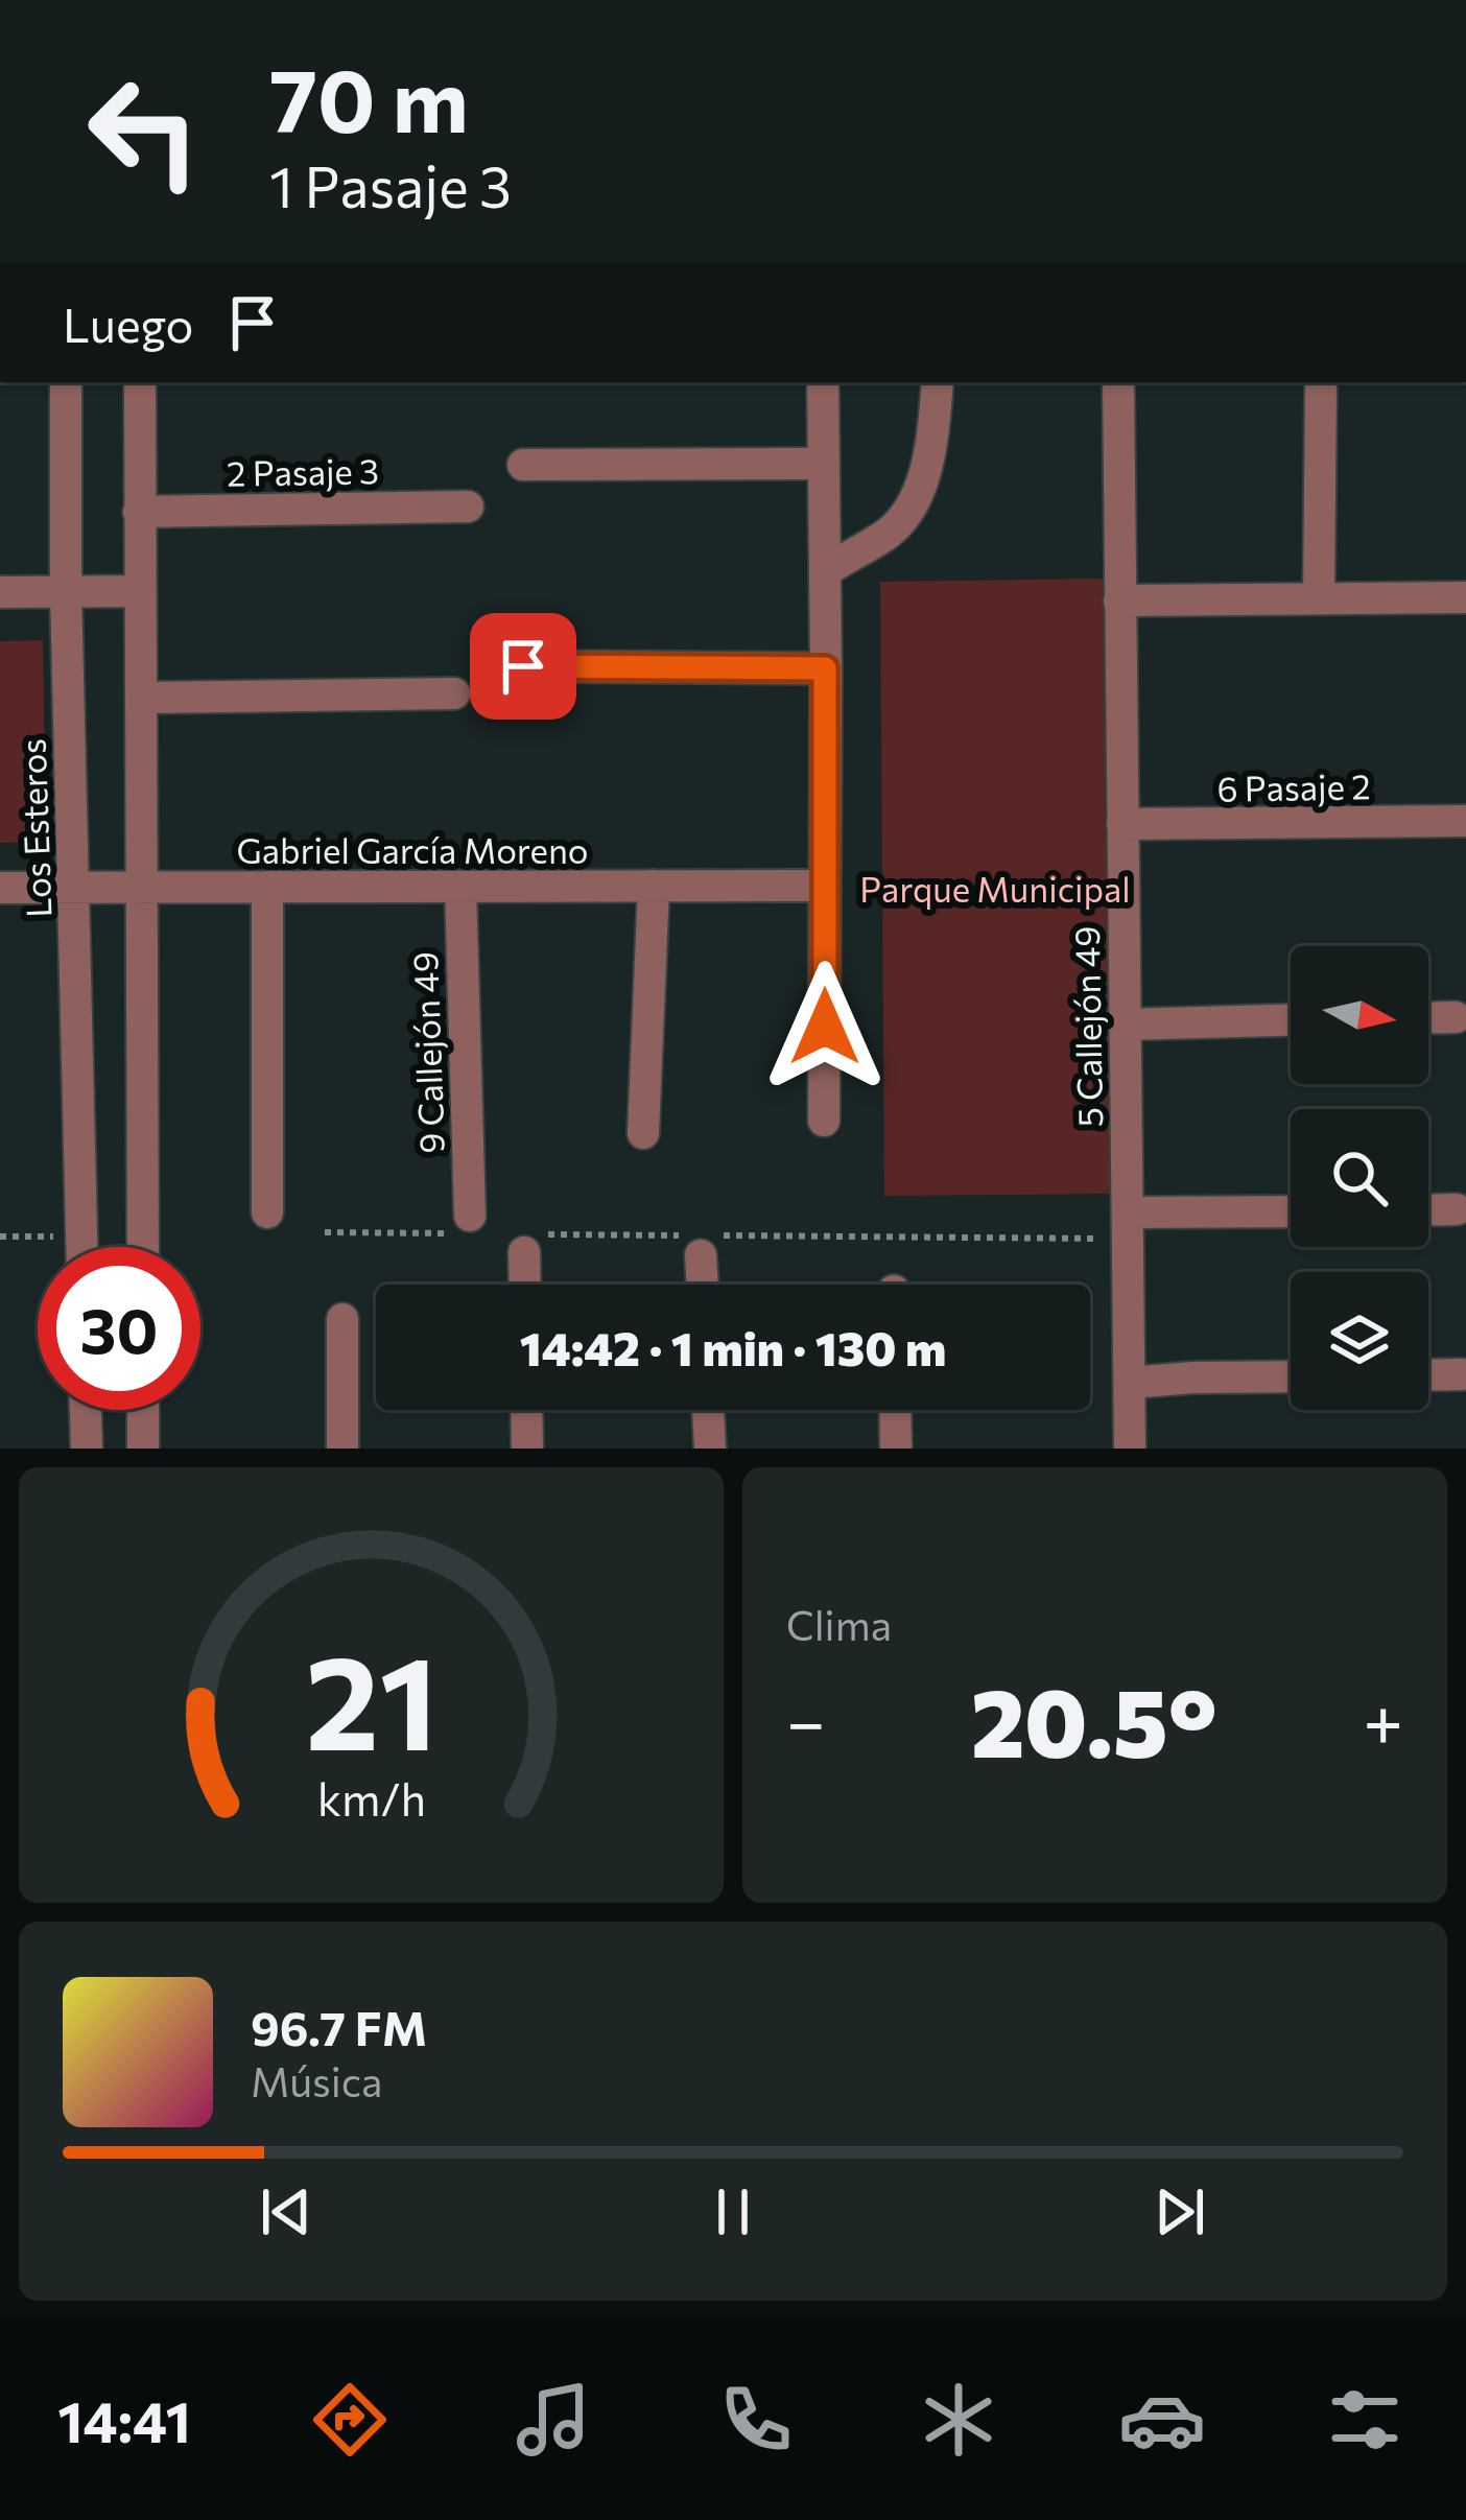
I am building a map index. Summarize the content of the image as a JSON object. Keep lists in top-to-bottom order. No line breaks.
{"streets":{"street":["2 Pasaje 3","6 Pasaje 2","Los Esteros","Gabriel García Moreno","5 Callejón 49","9 Callejón 49"]},"crossings":[["6 Pasaje 2","5 Callejón 49"],["Los Esteros","Gabriel García Moreno"],["Gabriel García Moreno","9 Callejón 49"]],"parks":["Parque Municipal"],"north":"right","page":{"turn":["70 m","1 Pasaje 3"],"then":"Luego","limit":"30","trip":"14:42 · 1 min · 130 m","tile":"Clima","heat":["−","20.5°","+"],"song":["96.7 FM","Música"],"tabs":"14:41","gauge":["21","km/h"]}}
